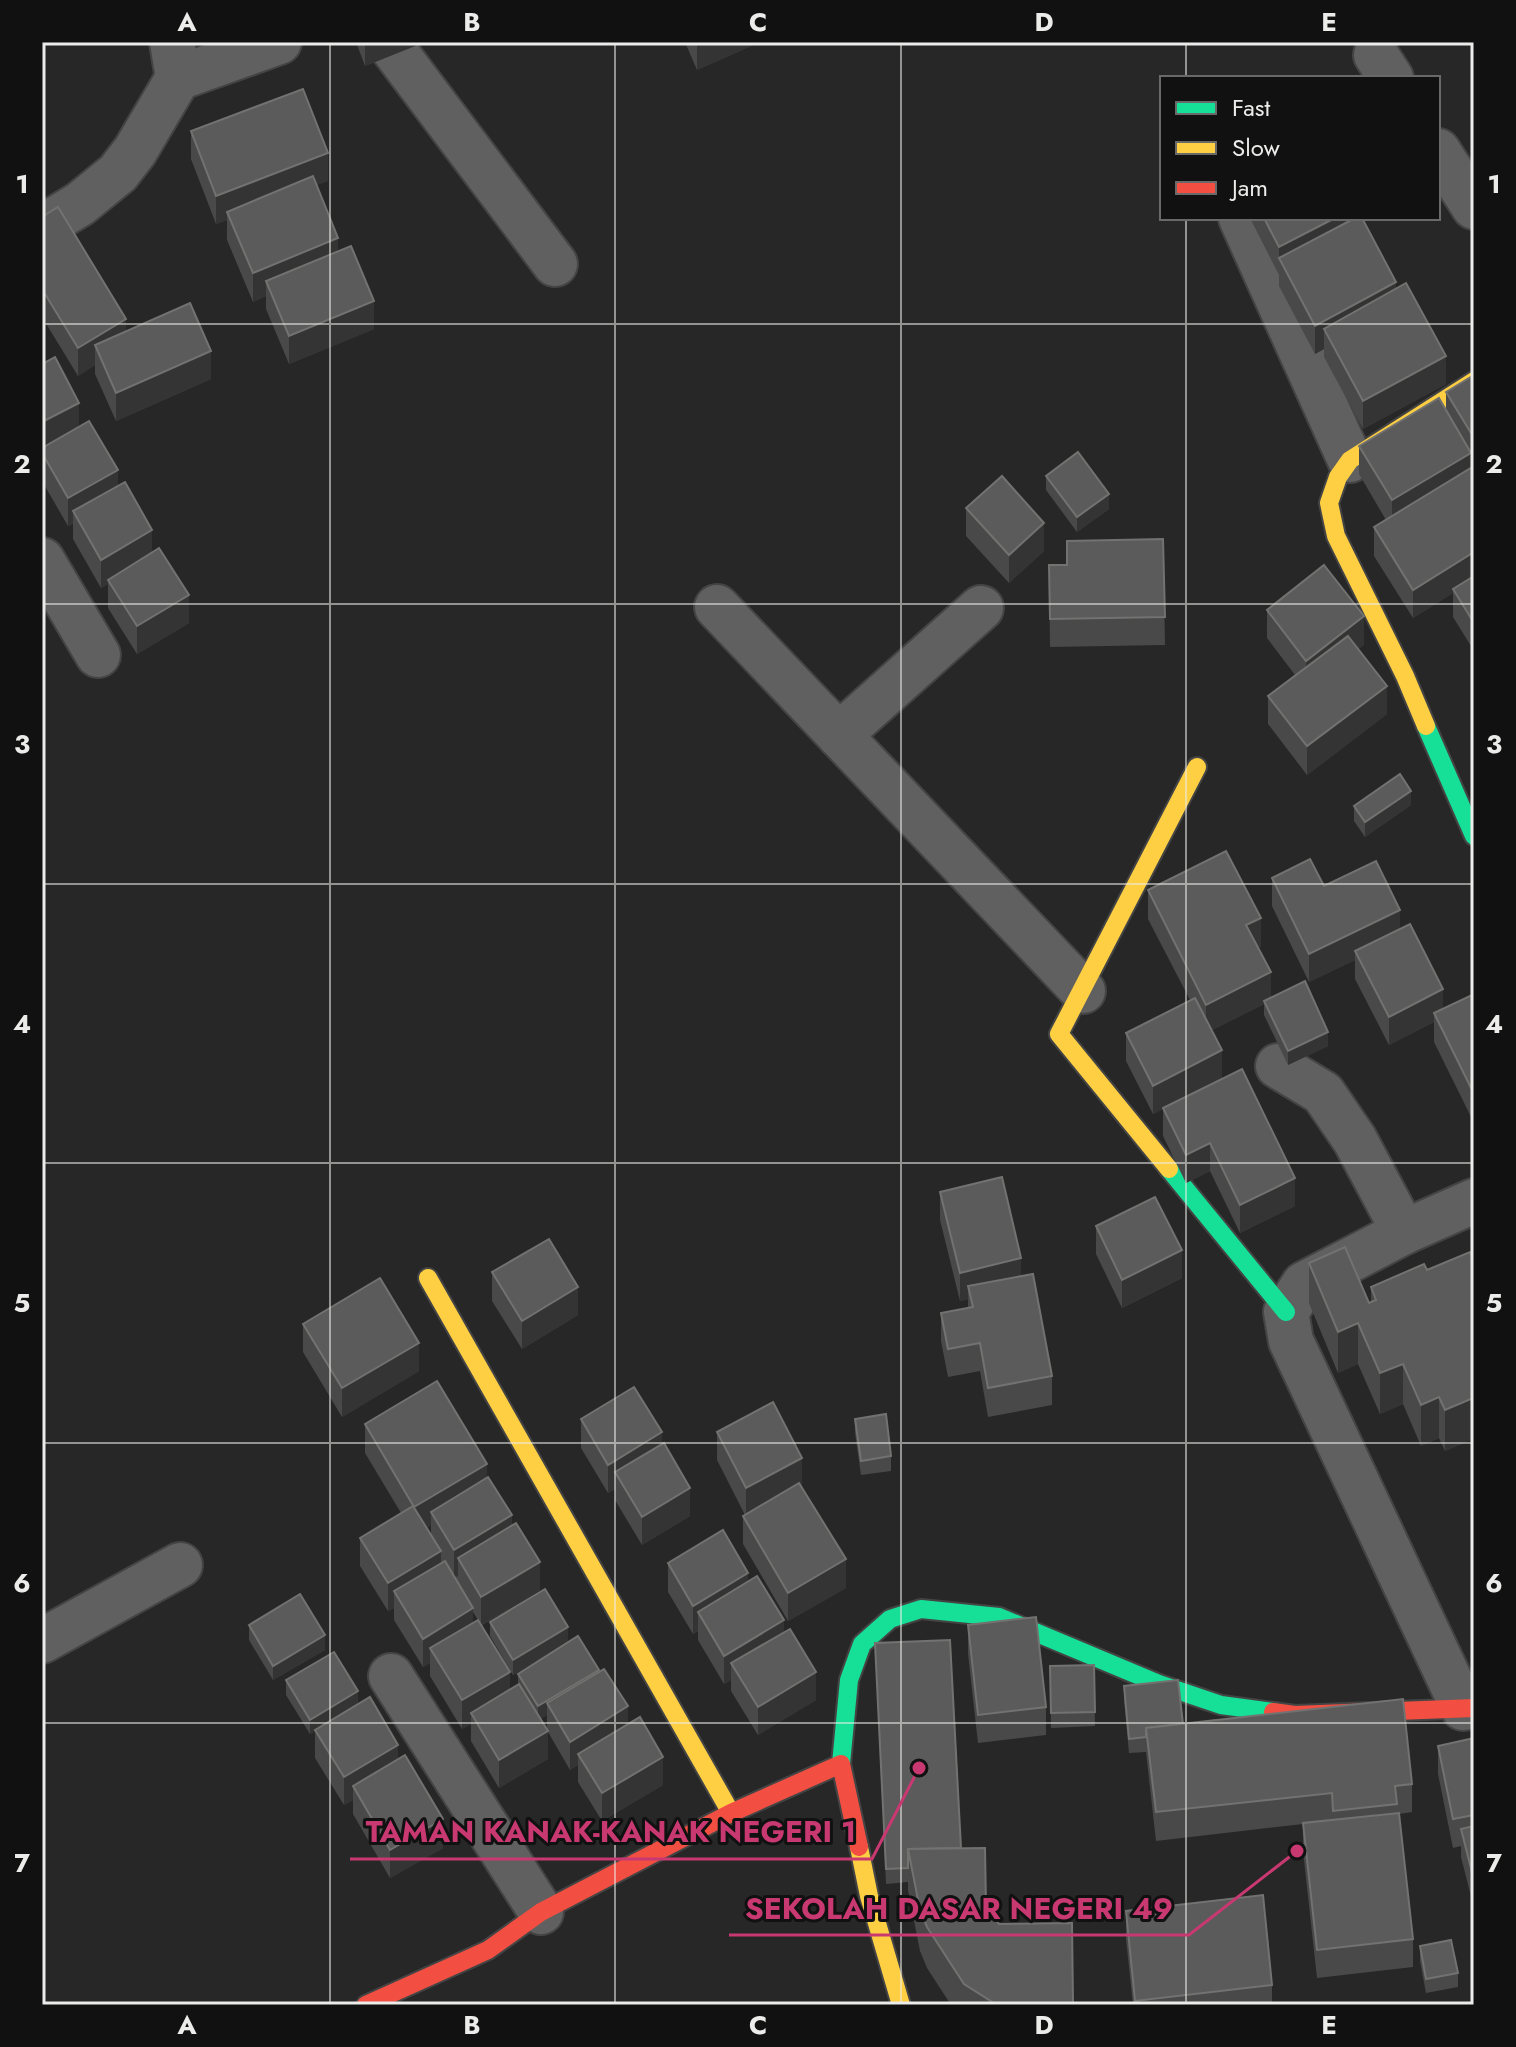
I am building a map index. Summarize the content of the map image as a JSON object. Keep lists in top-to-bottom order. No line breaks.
{"places":["TAMAN KANAK-KANAK NEGERI 1","SEKOLAH DASAR NEGERI 49"],"legend":["Fast","Slow","Jam"],"grid":{"columns":["A","B","C","D","E"],"rows":["1","2","3","4","5","6","7"]}}
